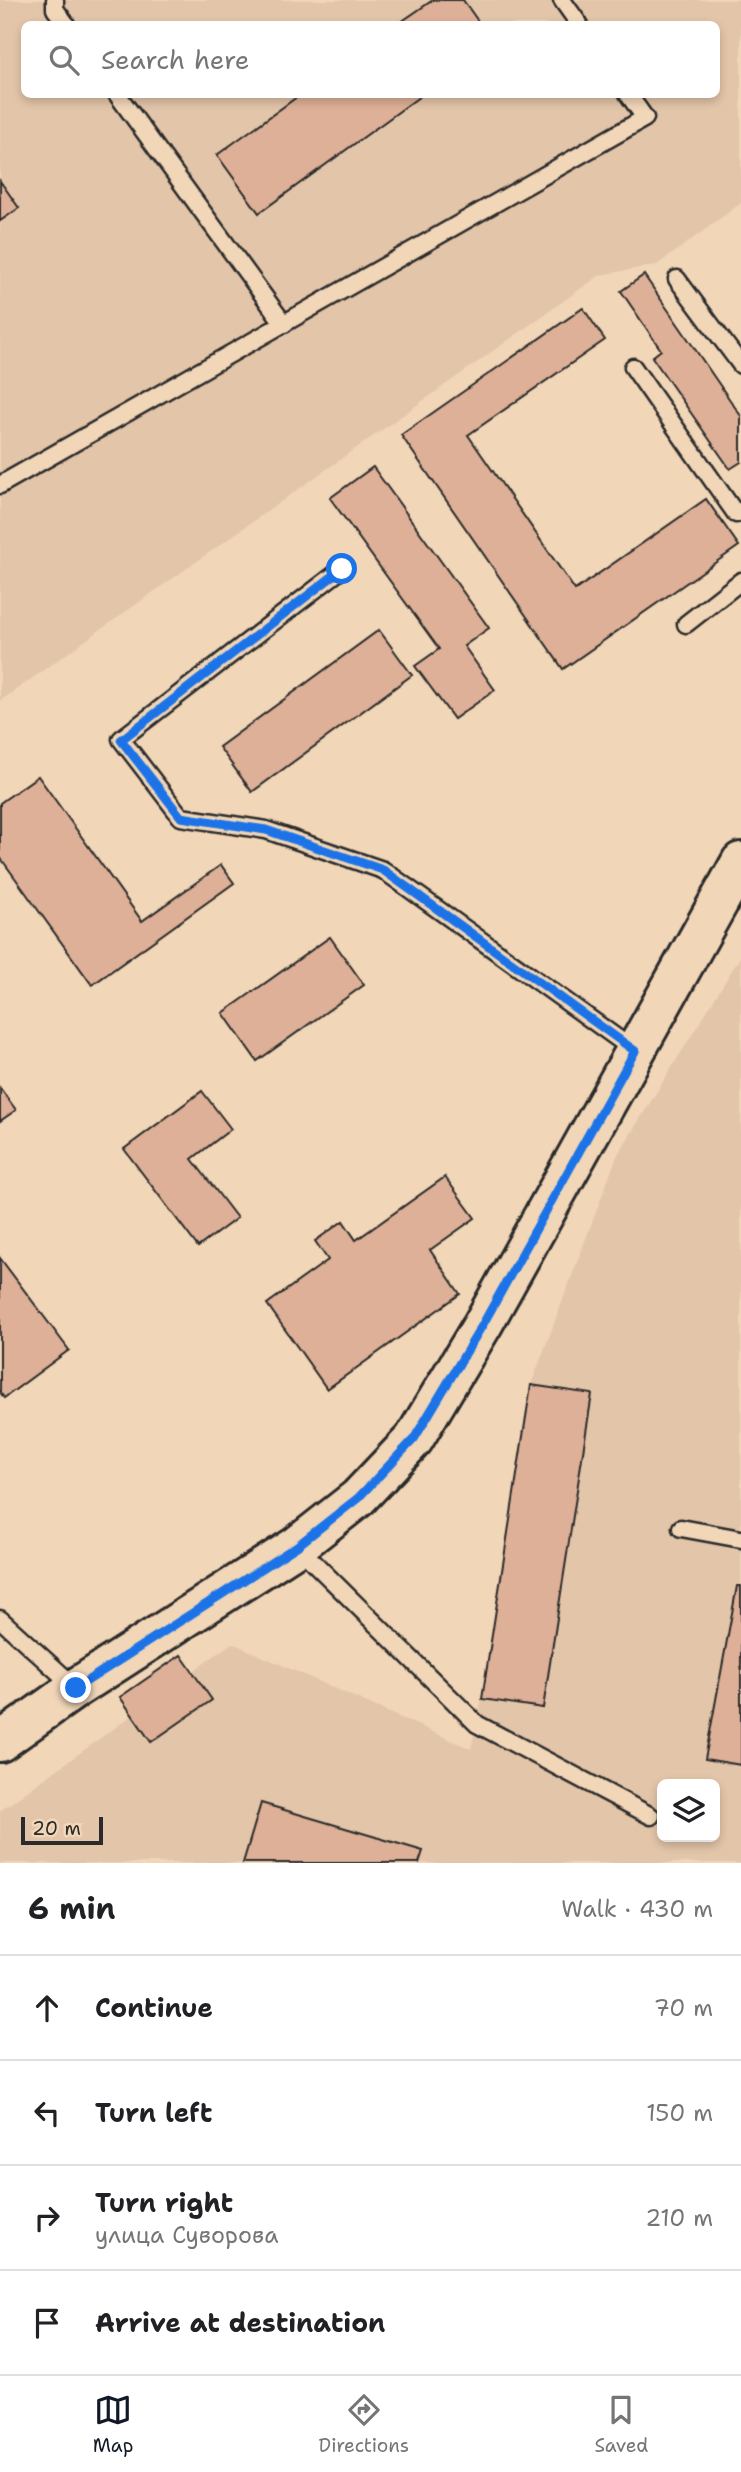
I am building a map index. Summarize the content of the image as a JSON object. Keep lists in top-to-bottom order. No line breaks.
{"scale_bar":"20 m","page":{"search":"Search here","scale":"20 m","heading":["6 min","Walk · 430 m"],"list":[["Continue","70 m"],["Turn left","150 m"],["Turn right","улица Суворова","210 m"],"Arrive at destination"],"nav":["Map","Directions","Saved"]}}
